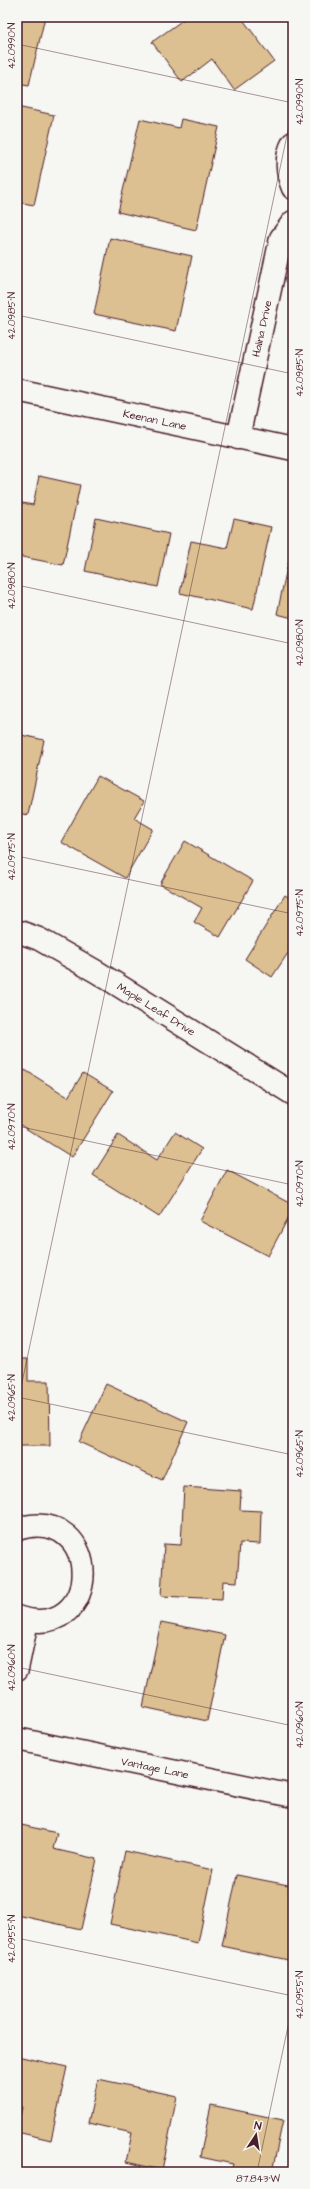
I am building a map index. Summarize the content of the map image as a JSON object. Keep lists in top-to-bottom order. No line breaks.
{"streets":{"street":["Halina Drive","Keenan Lane","Maple Leaf Drive","Vantage Lane"]},"crossings":[["Halina Drive","Keenan Lane"]],"north":"top","coordinates":["42.0990°N","42.0985°N","42.0980°N","42.0975°N","42.0970°N","42.0965°N","42.0960°N","42.0955°N","87.843°W"]}
